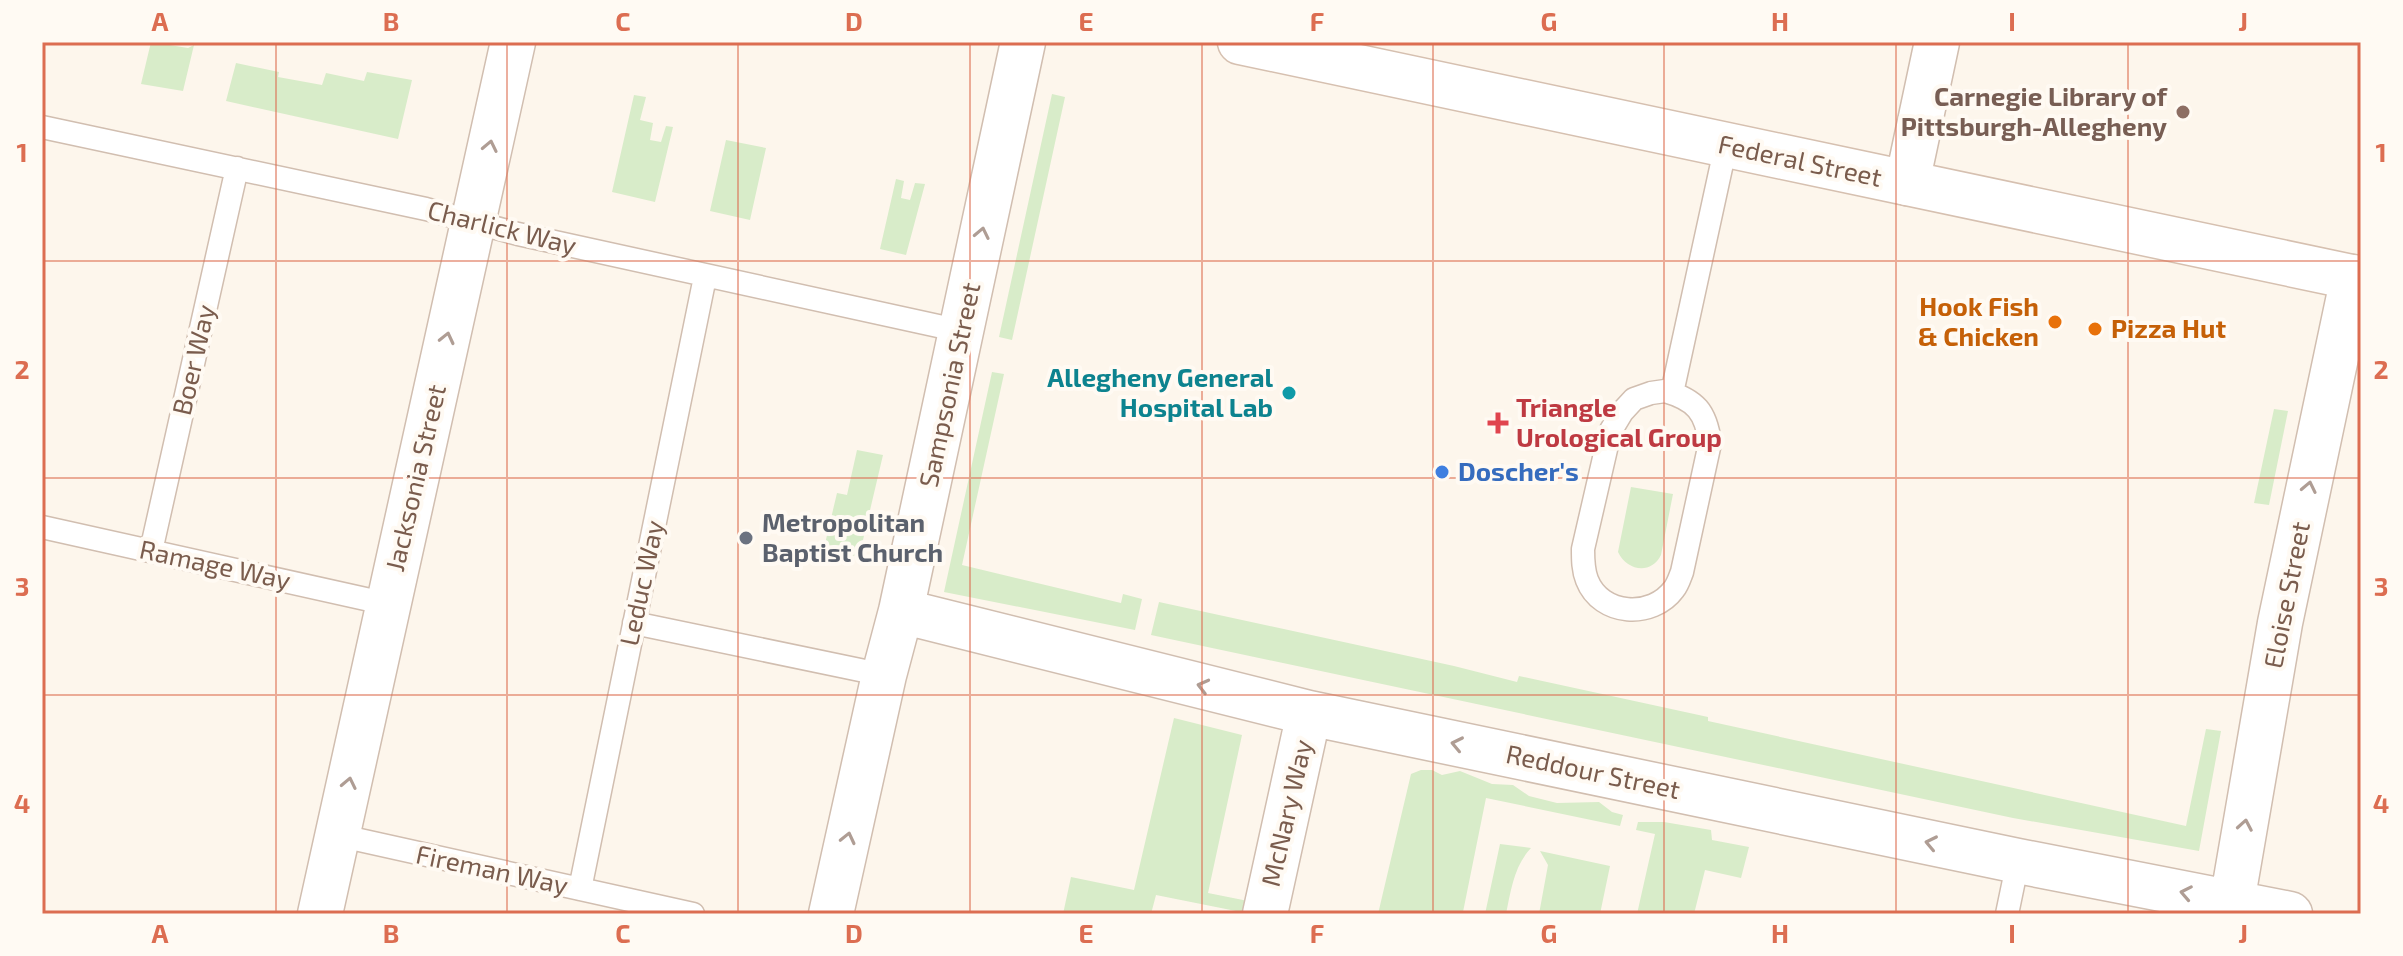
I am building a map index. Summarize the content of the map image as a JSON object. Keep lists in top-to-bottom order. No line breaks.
{"streets":{"street":["Federal Street","Sampsonia Street","Jacksonia Street","Eloise Street","Reddour Street","McNary Way"],"lane":["Charlick Way","Boer Way","Ramage Way","Leduc Way","Fireman Way"]},"crossings":[["Federal Street","Eloise Street"],["Charlick Way","Boer Way"],["Charlick Way","Sampsonia Street"],["Charlick Way","Jacksonia Street"],["Charlick Way","Leduc Way"],["Boer Way","Ramage Way"],["Sampsonia Street","Reddour Street"],["Jacksonia Street","Ramage Way"],["Jacksonia Street","Fireman Way"],["Leduc Way","Fireman Way"],["Eloise Street","Reddour Street"],["Reddour Street","McNary Way"]],"one_way":["Sampsonia Street","Jacksonia Street","Eloise Street","Reddour Street"],"places":{"other":["Carnegie Library of Pittsburgh-Allegheny","Hook Fish & Chicken","Pizza Hut","Allegheny General Hospital Lab","Doscher's","Metropolitan Baptist Church"],"health":["Triangle Urological Group"]},"grid":{"columns":["A","B","C","D","E","F","G","H","I","J"],"rows":["1","2","3","4"]}}
